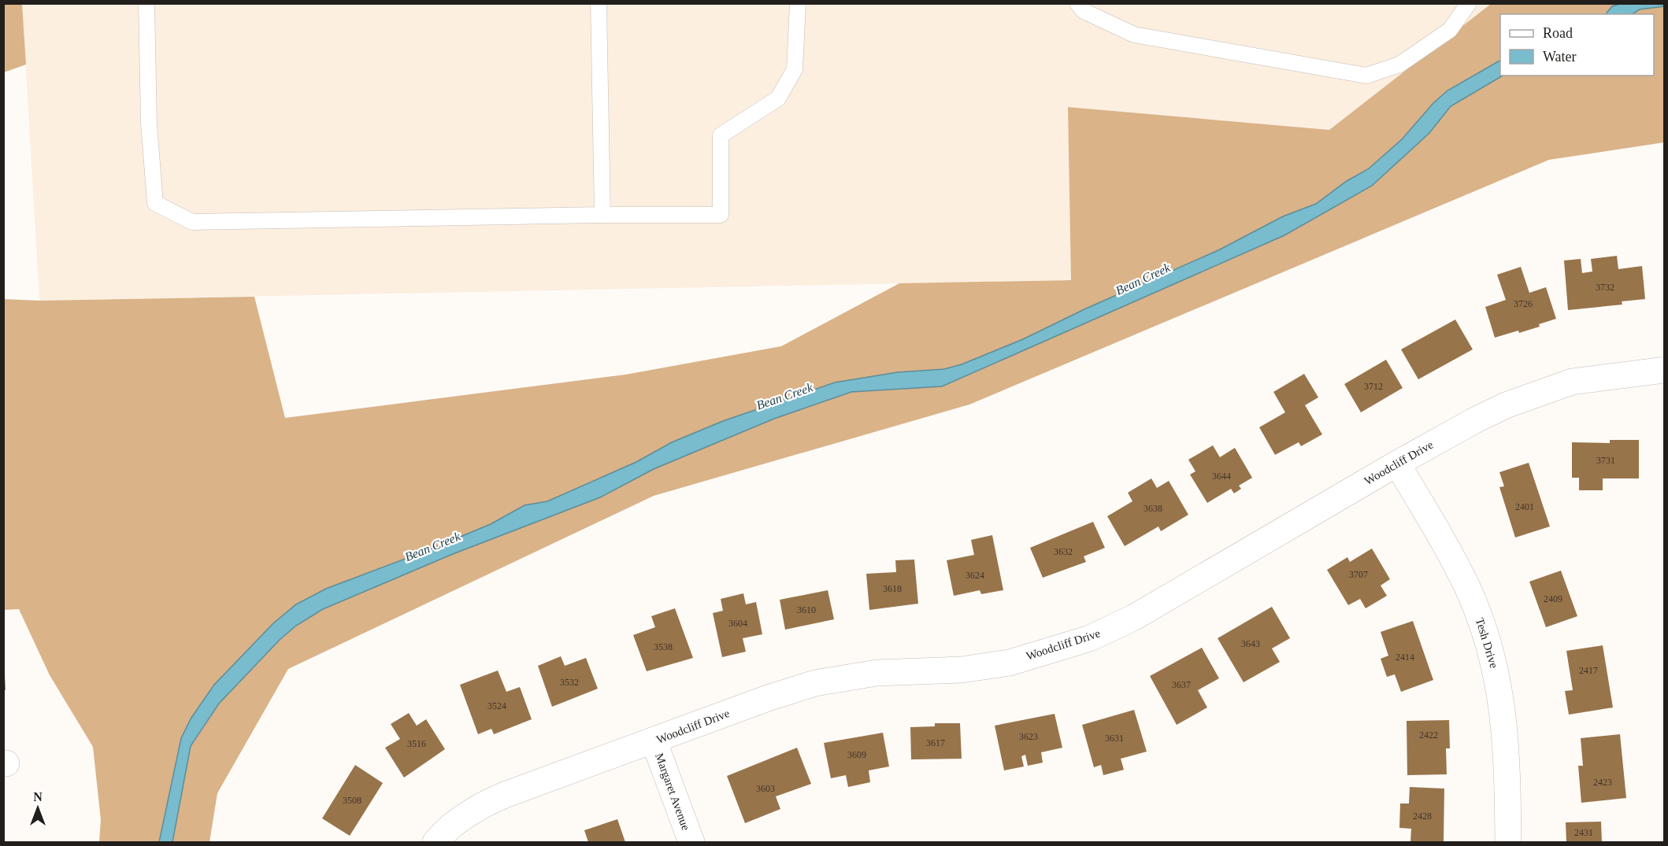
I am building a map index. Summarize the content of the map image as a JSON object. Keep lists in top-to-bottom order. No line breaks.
{"streets":{"street":["Woodcliff Drive","Tesh Drive","Margaret Avenue"]},"crossings":[["Woodcliff Drive","Tesh Drive"],["Woodcliff Drive","Margaret Avenue"]],"water":["Bean Creek"],"house_numbers":["3732","3726","3712","3731","3644","2401","3638","3632","3707","3624","3618","2409","3610","3604","3643","3538","2414","2417","3532","3637","3524","2422","3623","3631","3617","3516","3609","2423","3603","3508","2428","2431"],"legend":["Road","Water"],"north":"top"}
